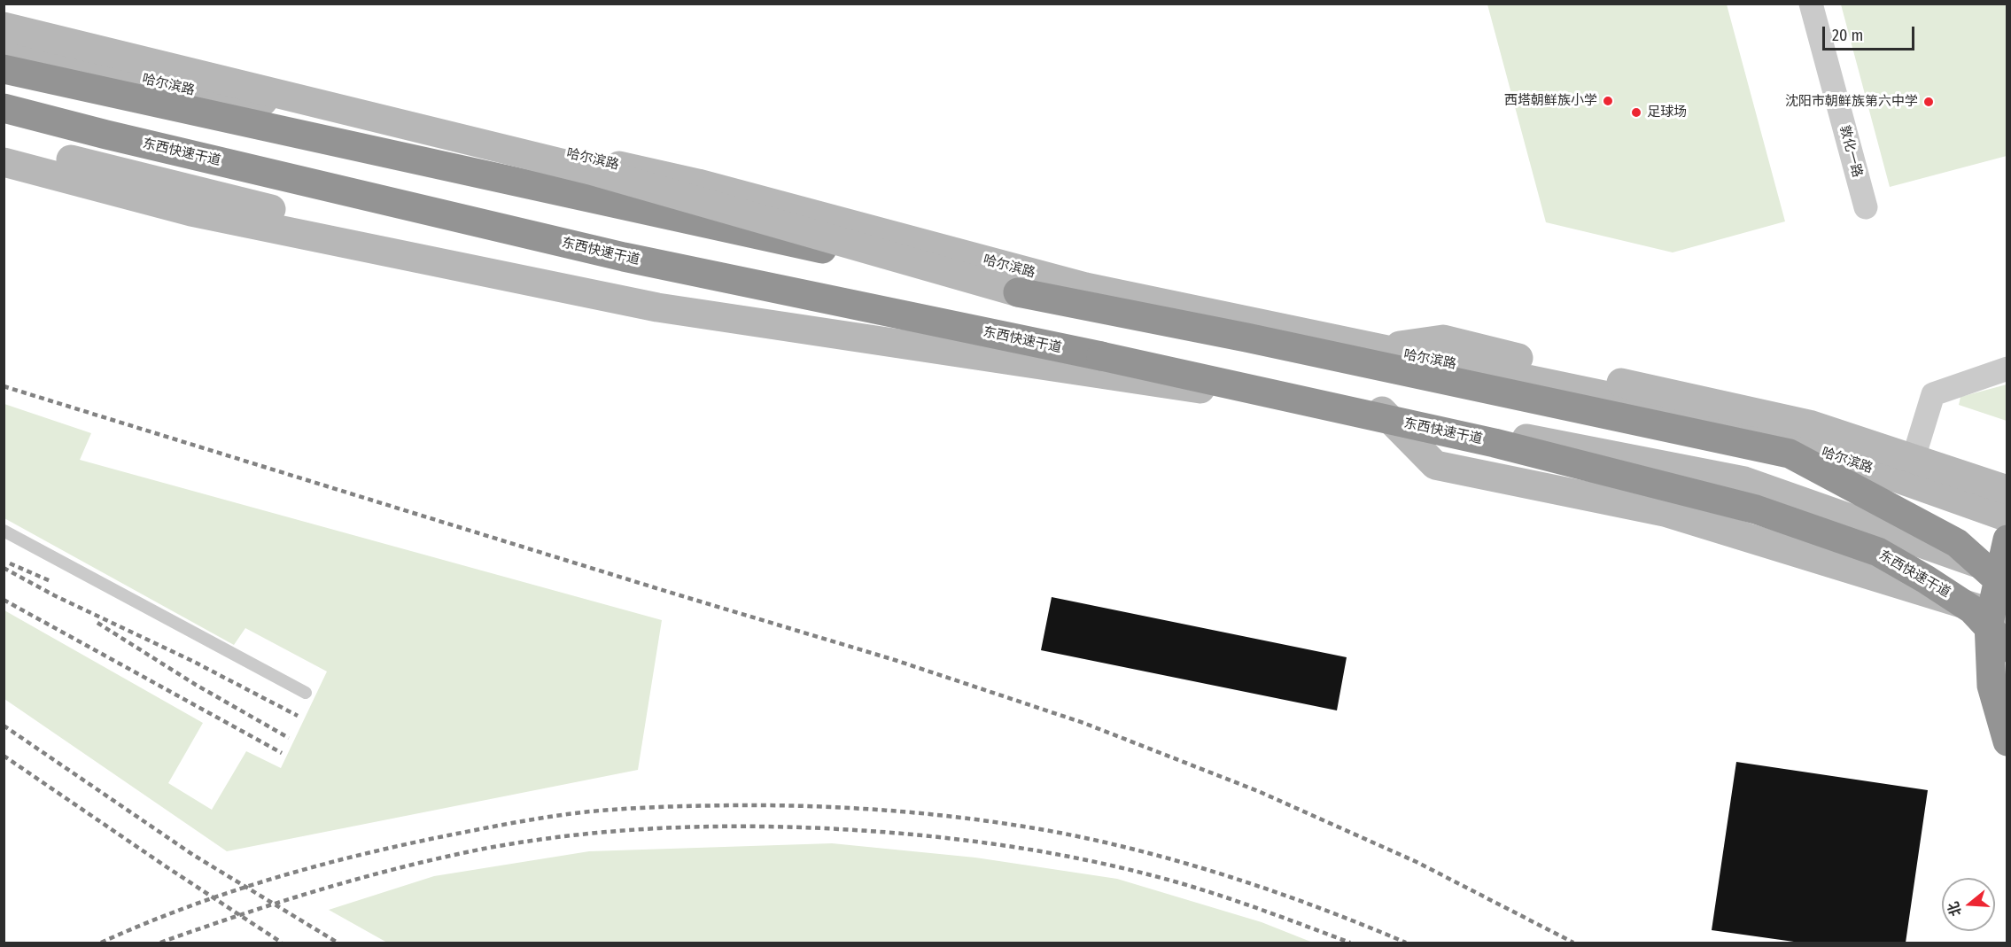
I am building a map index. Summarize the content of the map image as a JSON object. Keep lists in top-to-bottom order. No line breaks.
{"streets":{"highway":["东西快速干道"],"main road":["哈尔滨路"],"street":["敦化一路"]},"places":["西塔朝鲜族小学","沈阳市朝鲜族第六中学","足球场"],"scale_bar":"20 m","north":"left"}
